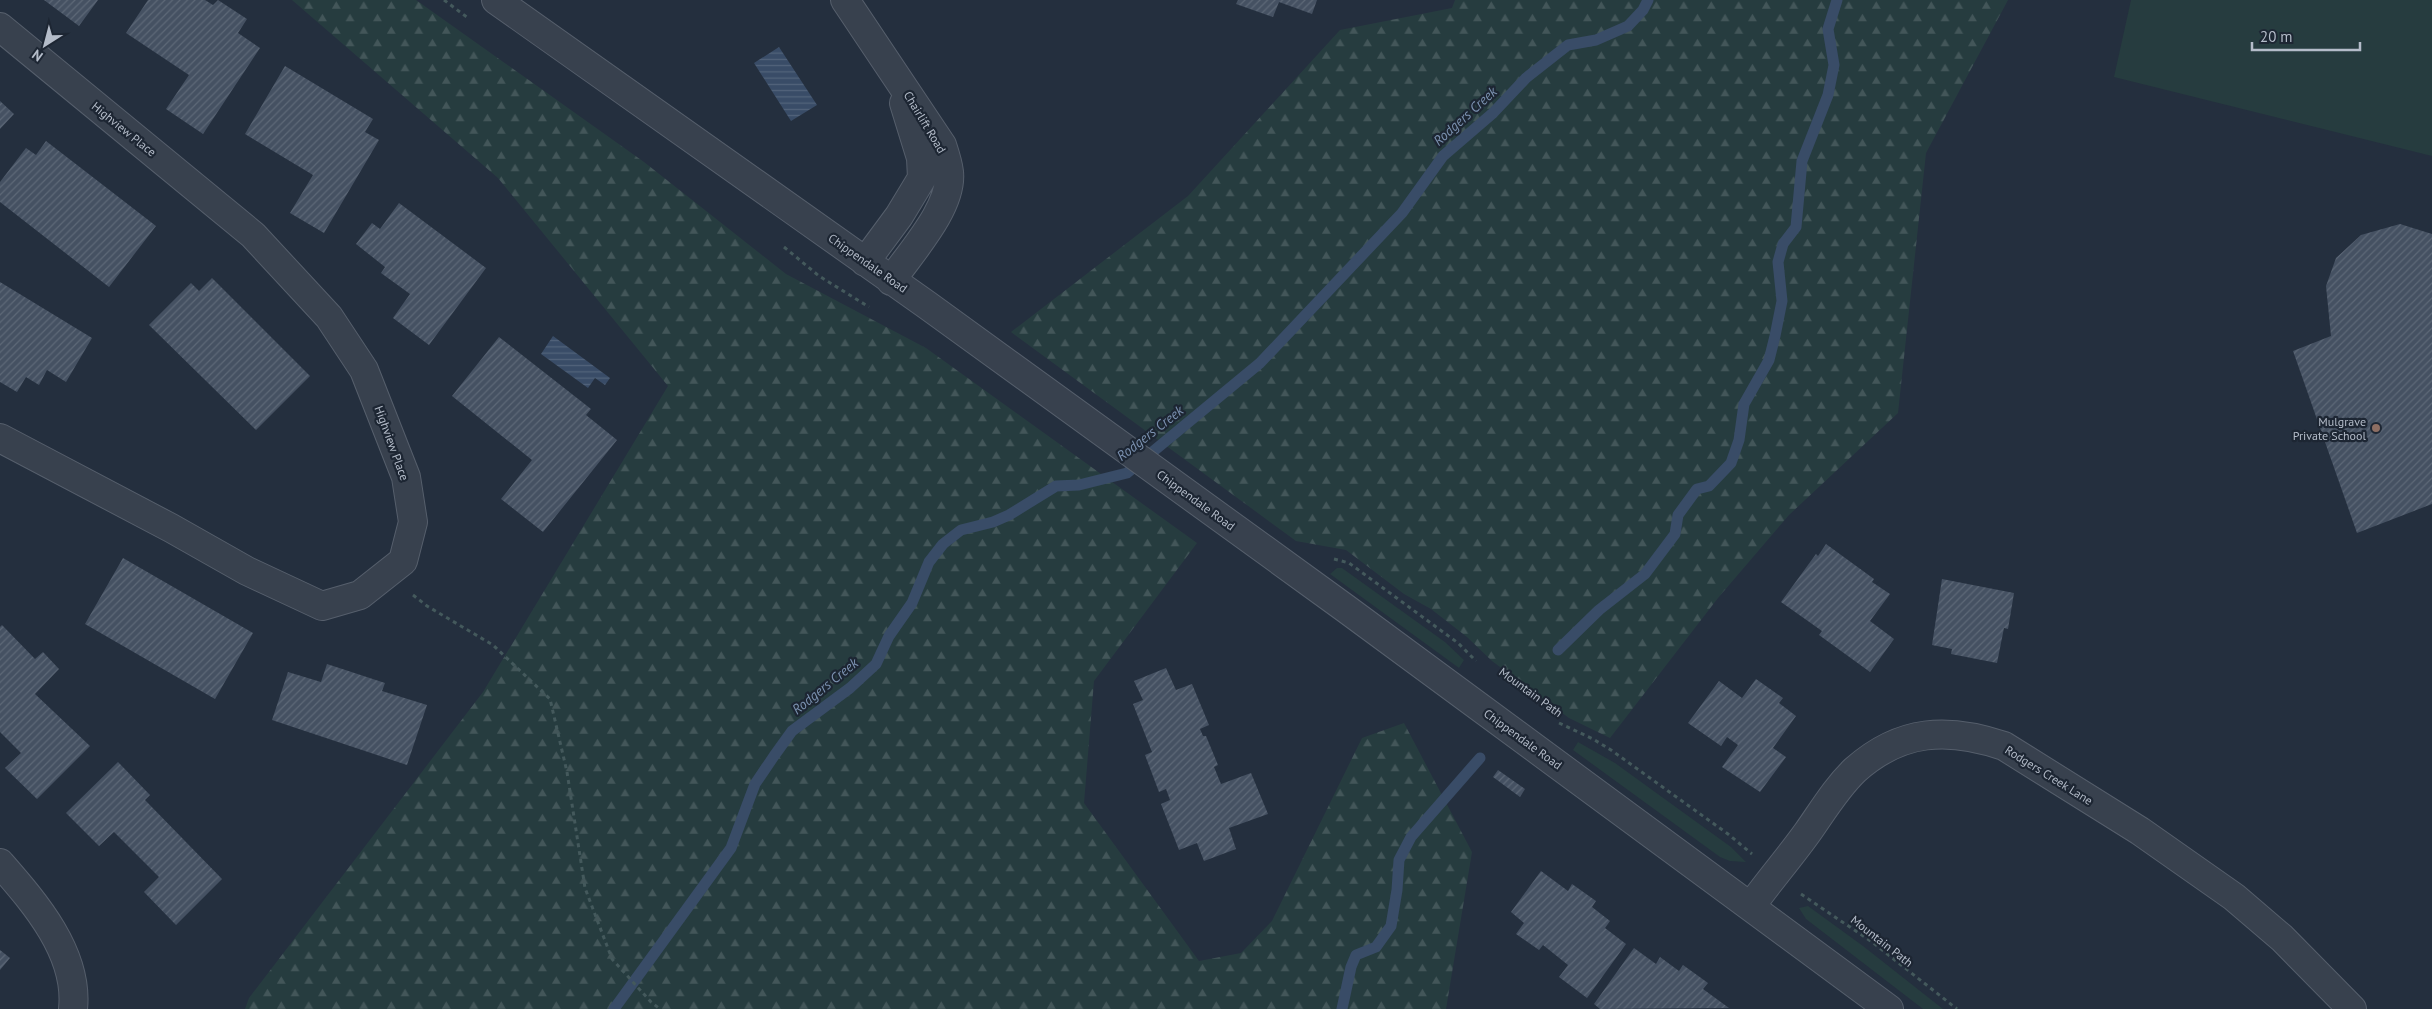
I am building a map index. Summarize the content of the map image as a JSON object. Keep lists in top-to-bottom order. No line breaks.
{"streets":{"street":["Chairlift Road","Highview Place","Chippendale Road","Rodgers Creek Lane"],"path":["Mountain Path"]},"crossings":[["Chairlift Road","Chippendale Road"],["Chippendale Road","Rodgers Creek Lane"]],"water":["Rodgers Creek"],"places":["Mulgrave Private School"],"scale_bar":"20 m","north":"bottom left"}
